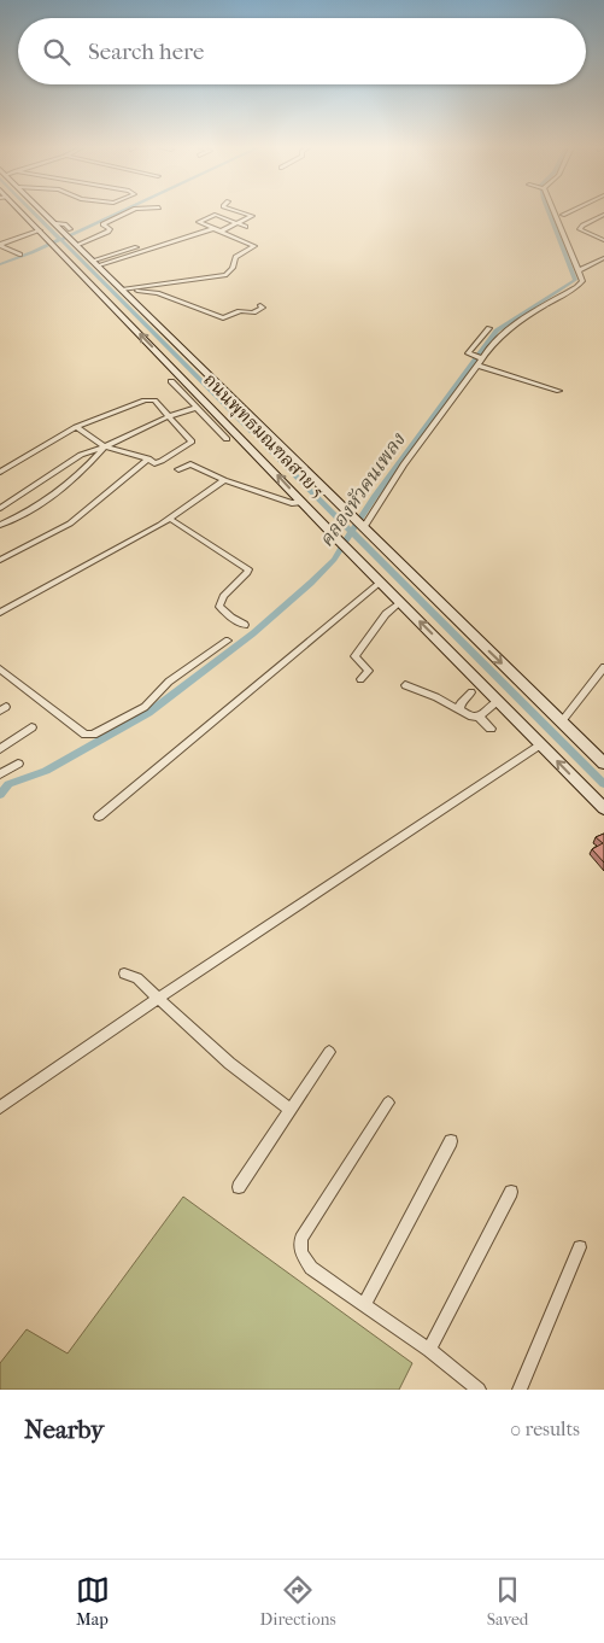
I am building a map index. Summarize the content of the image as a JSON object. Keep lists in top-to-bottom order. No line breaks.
{"streets":{"main road":["ถนนพุทธมณฑลสาย 5"]},"water":["คลองหัวคนเพลง"],"page":{"search":"Search here","heading":["Nearby","0 results"],"nav":["Map","Directions","Saved"]}}
